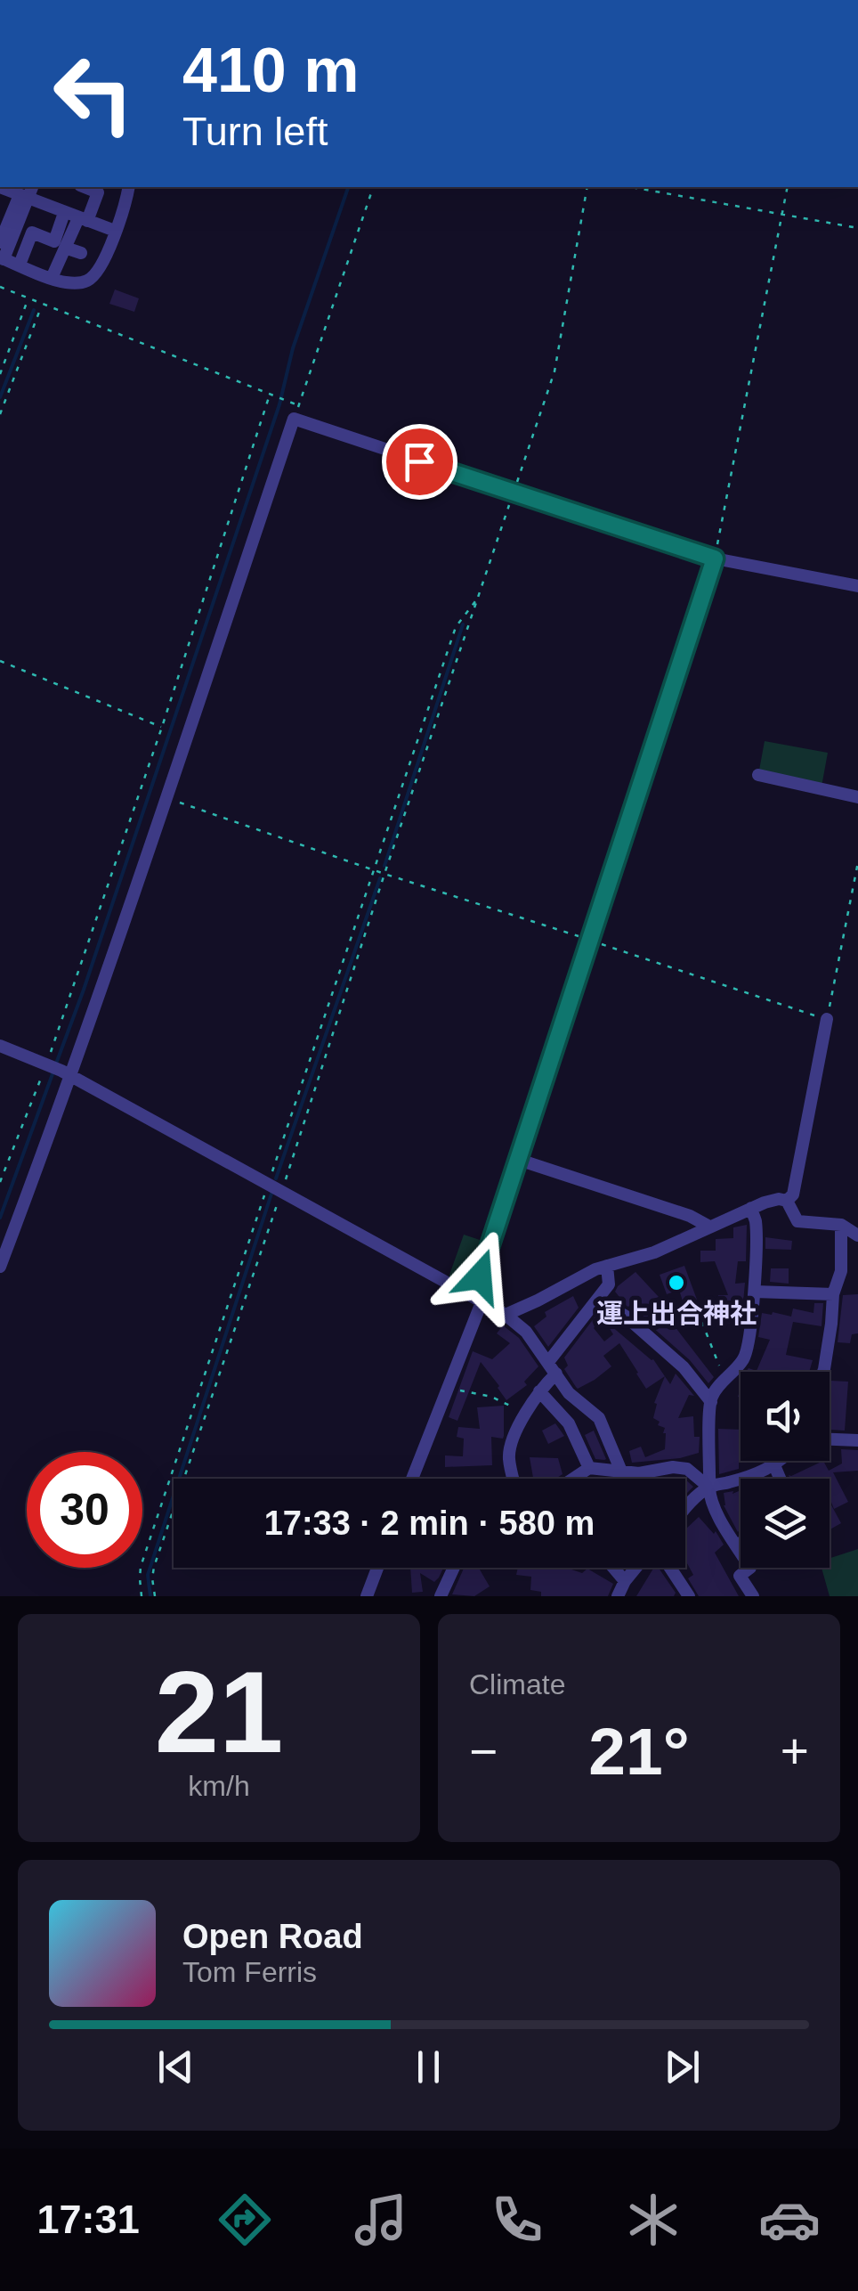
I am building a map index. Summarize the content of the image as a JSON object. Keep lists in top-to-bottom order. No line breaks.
{"places":["運上出合神社"],"page":{"turn":["410 m","Turn left"],"limit":"30","trip":"17:33 · 2 min · 580 m","tile":[["21","km/h"],"Climate"],"heat":["−","21°","+"],"song":["Open Road","Tom Ferris"],"tabs":"17:31"}}
